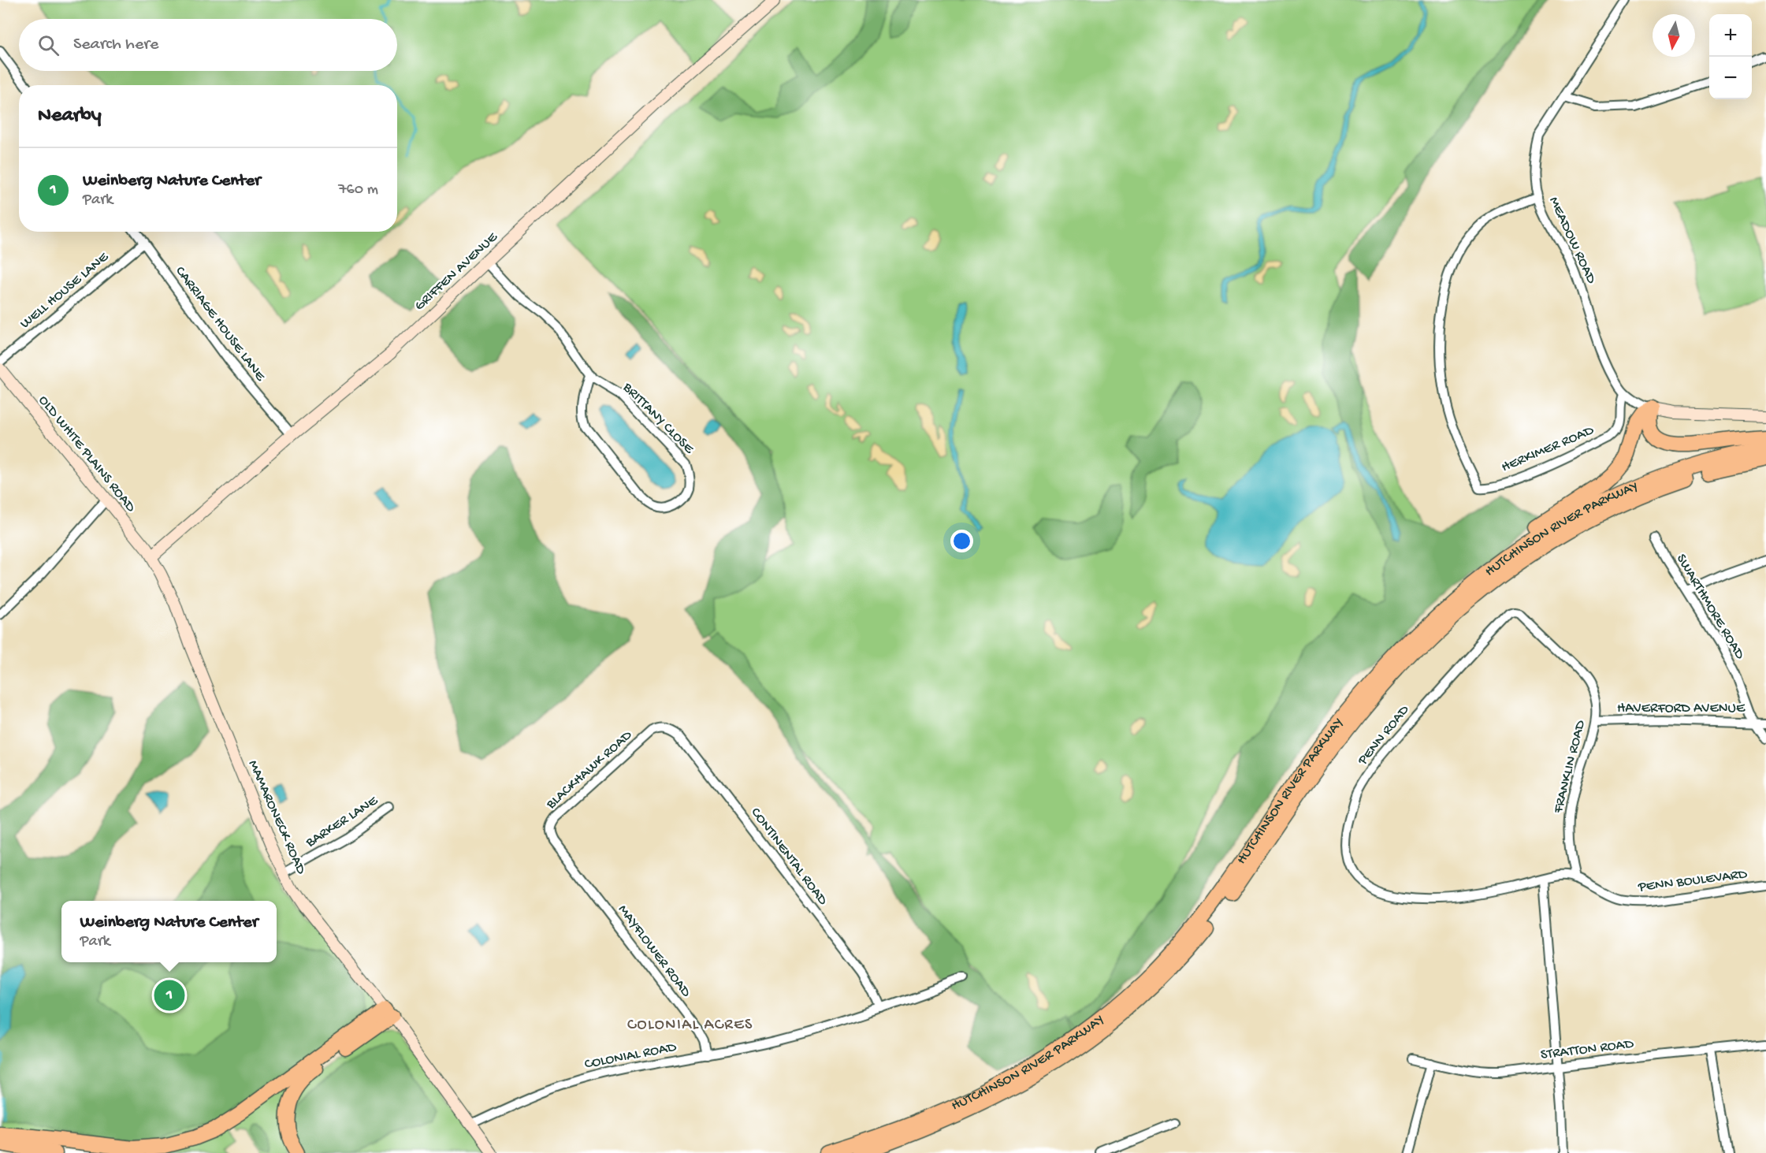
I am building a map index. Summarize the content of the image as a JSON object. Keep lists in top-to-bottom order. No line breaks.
{"streets":{"highway":["HUTCHINSON RIVER PARKWAY"],"street":["MEADOW ROAD","GRIFFEN AVENUE","WELL HOUSE LANE","CARRIAGE HOUSE LANE","BRITTANY CLOSE","HERKIMER ROAD","OLD WHITE PLAINS ROAD","SWARTHMORE ROAD","HAVERFORD AVENUE","PENN ROAD","FRANKLIN ROAD","BLACKHAWK ROAD","MAMARONECK ROAD","BARKER LANE","CONTINENTAL ROAD","PENN BOULEVARD","MAYFLOWER ROAD","STRATTON ROAD","COLONIAL ROAD"]},"crossings":[["MEADOW ROAD","HERKIMER ROAD"],["GRIFFEN AVENUE","CARRIAGE HOUSE LANE"],["GRIFFEN AVENUE","BRITTANY CLOSE"],["GRIFFEN AVENUE","OLD WHITE PLAINS ROAD"],["GRIFFEN AVENUE","MAMARONECK ROAD"],["WELL HOUSE LANE","CARRIAGE HOUSE LANE"],["WELL HOUSE LANE","OLD WHITE PLAINS ROAD"],["OLD WHITE PLAINS ROAD","MAMARONECK ROAD"],["SWARTHMORE ROAD","HAVERFORD AVENUE"],["HAVERFORD AVENUE","FRANKLIN ROAD"],["PENN ROAD","FRANKLIN ROAD"],["PENN ROAD","PENN BOULEVARD"],["FRANKLIN ROAD","PENN BOULEVARD"],["BLACKHAWK ROAD","CONTINENTAL ROAD"],["BLACKHAWK ROAD","MAYFLOWER ROAD"],["MAMARONECK ROAD","BARKER LANE"],["MAMARONECK ROAD","COLONIAL ROAD"],["CONTINENTAL ROAD","COLONIAL ROAD"],["MAYFLOWER ROAD","COLONIAL ROAD"]],"districts":["COLONIAL ACRES"],"north":"bottom","page":{"map_buttons":["+","−"],"search":"Search here","heading":"Nearby","list":[{"mark":"1","name":"Weinberg Nature Center","note":"Park","value":"760 m"}],"popup":["Weinberg Nature Center","Park"],"pins":"1"}}
